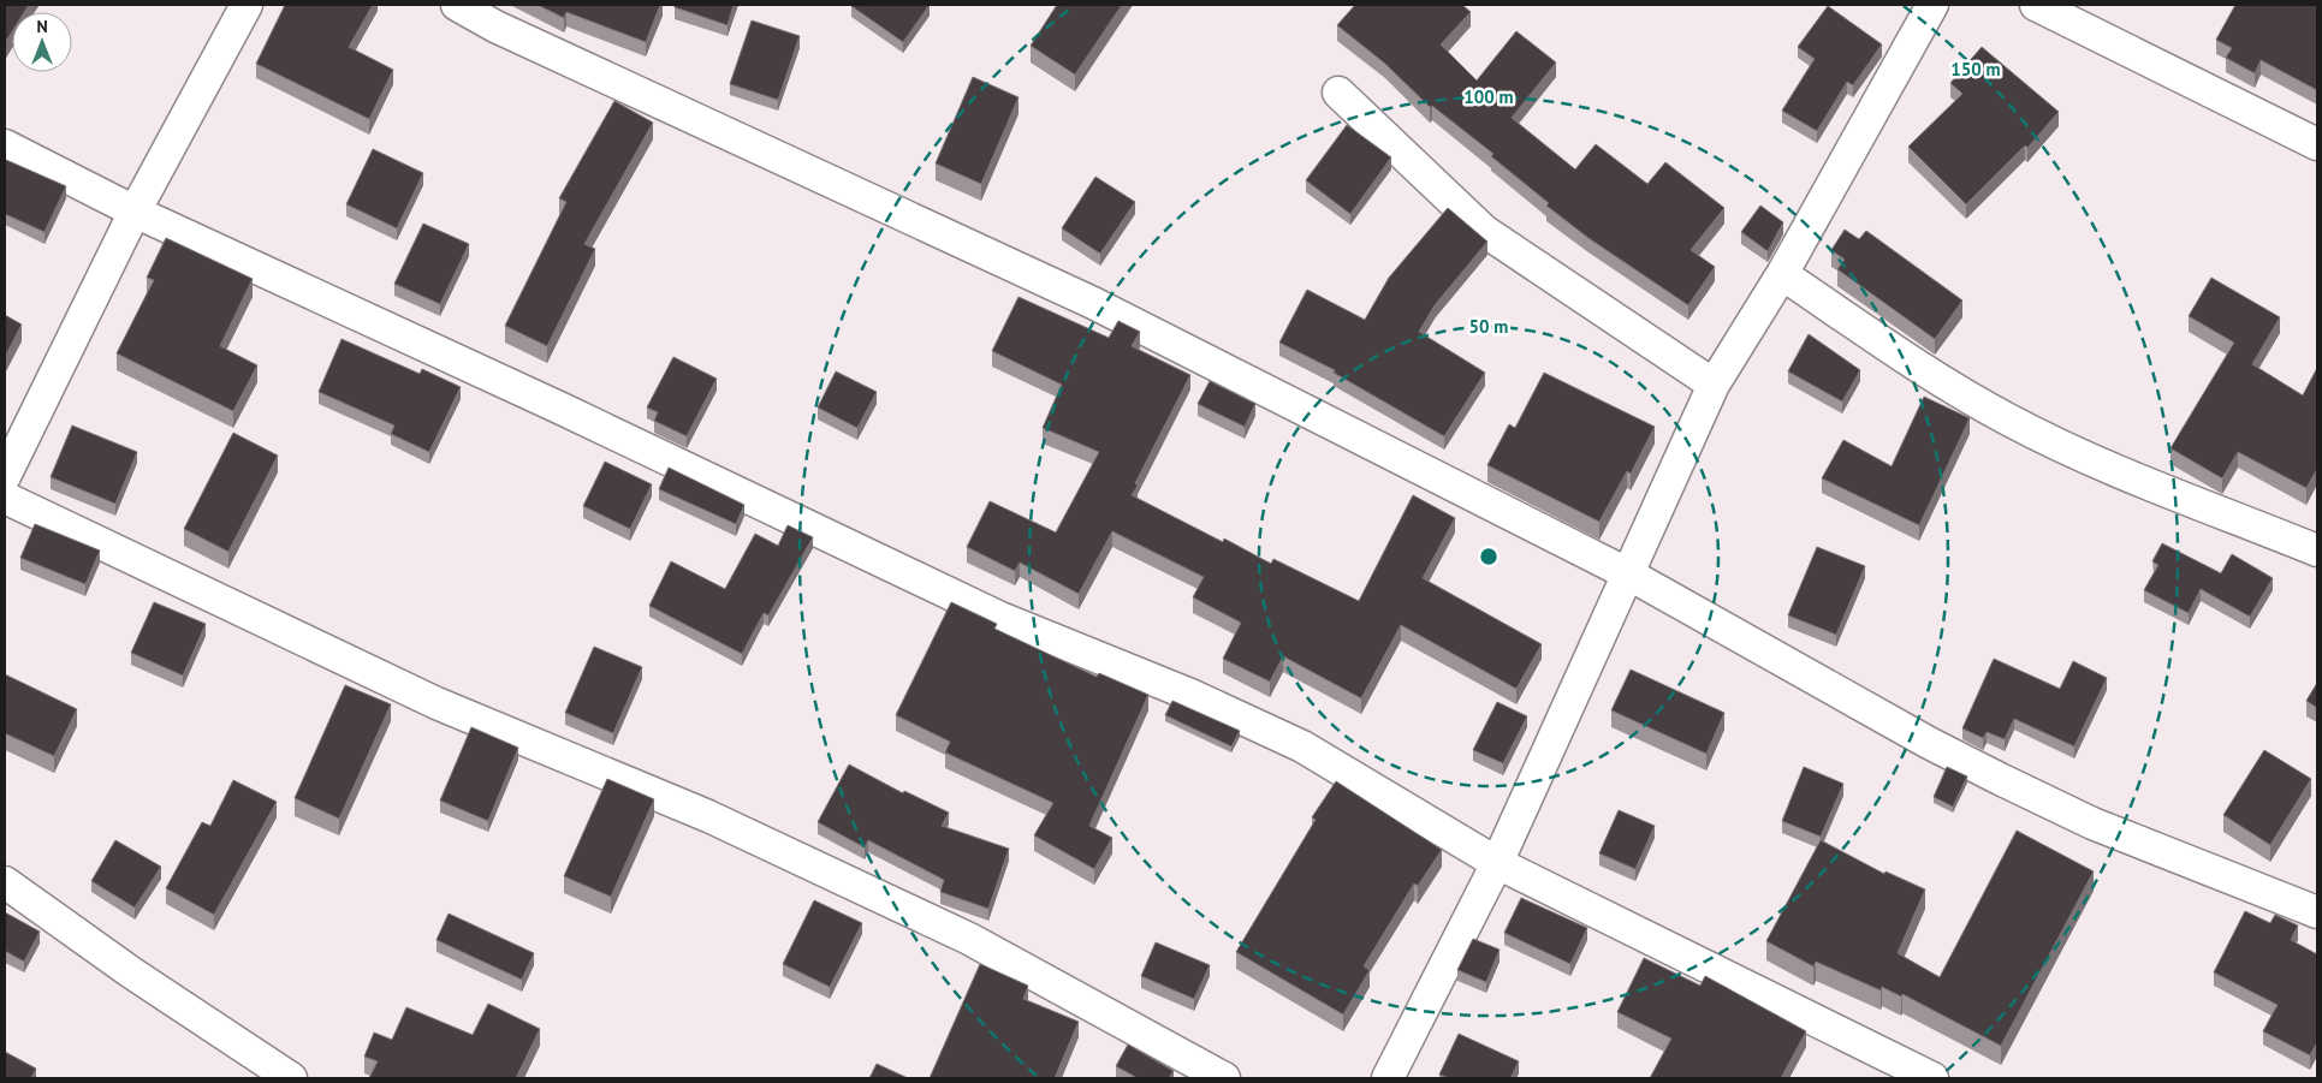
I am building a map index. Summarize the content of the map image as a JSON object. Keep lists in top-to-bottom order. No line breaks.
{"north":"top","rings":["150 m","100 m","50 m"]}
